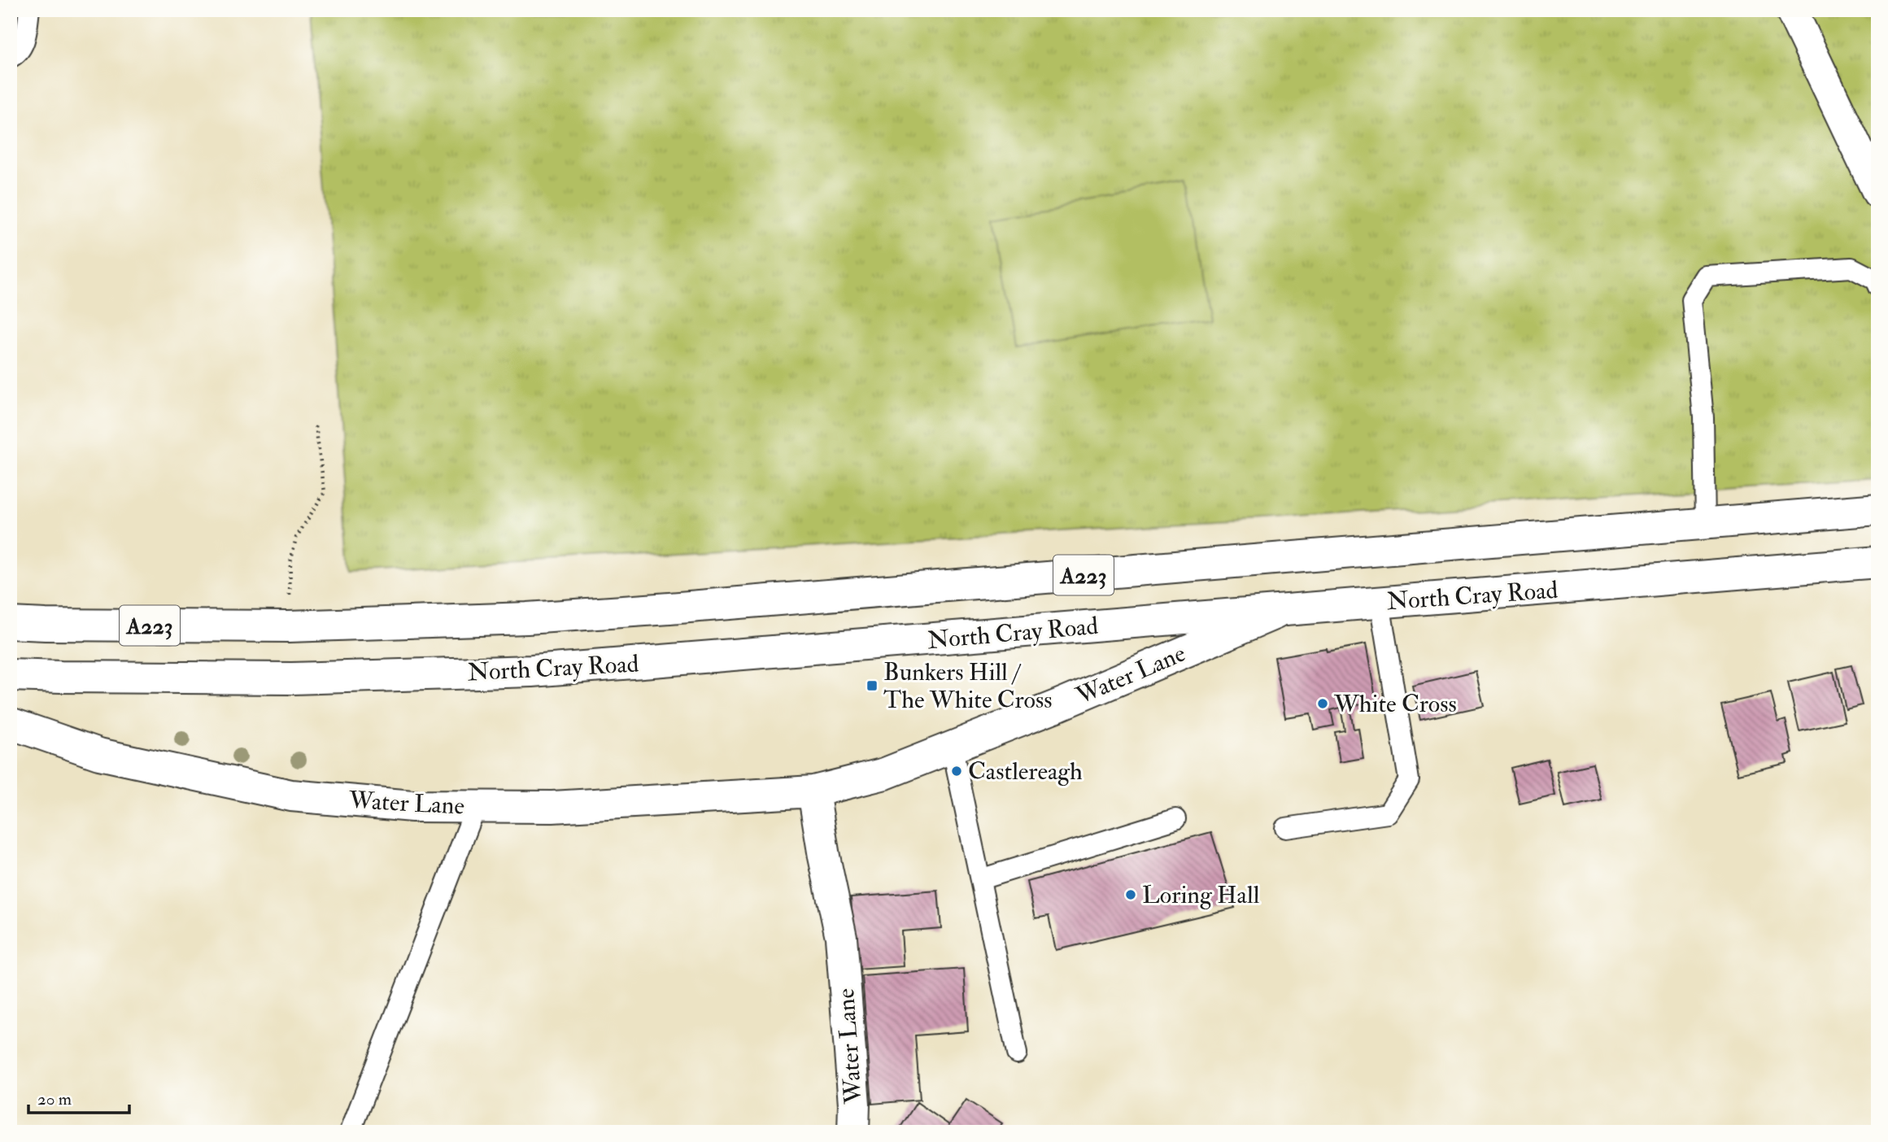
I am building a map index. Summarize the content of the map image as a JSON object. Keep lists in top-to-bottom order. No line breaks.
{"streets":{"main road":["A223","North Cray Road","Water Lane"]},"crossings":[["North Cray Road","Water Lane"]],"places":{"transit":["Bunkers Hill / The White Cross"],"other":["White Cross","Castlereagh","Loring Hall"]},"scale_bar":"20 m"}
